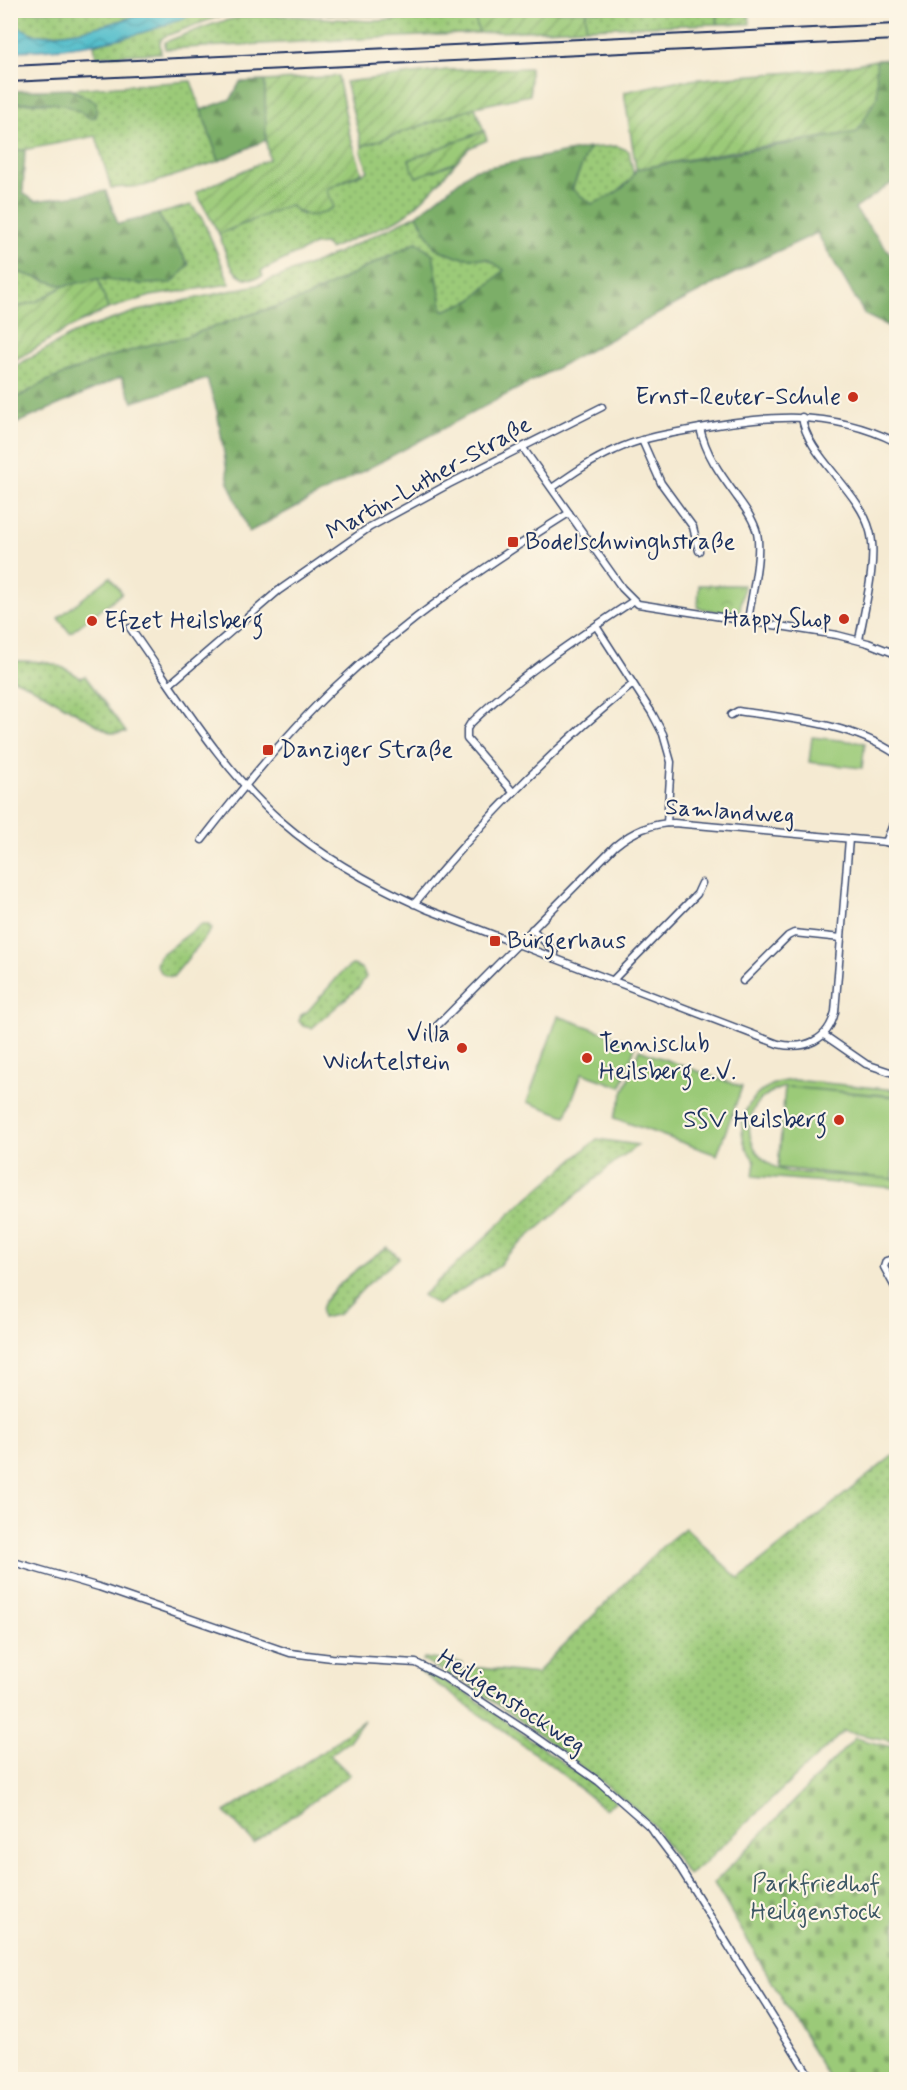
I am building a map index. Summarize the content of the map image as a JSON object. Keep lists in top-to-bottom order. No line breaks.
{"streets":{"street":["Martin-Luther-Straße","Samlandweg","Heiligenstockweg"]},"parks":["Parkfriedhof Heiligenstock"],"places":{"other":["Ernst-Reuter-Schule","Happy Shop","Efzet Heilsberg","Villa Wichtelstein","Tennisclub Heilsberg e.V.","SSV Heilsberg"],"transit":["Bodelschwinghstraße","Danziger Straße","Bürgerhaus"]}}
